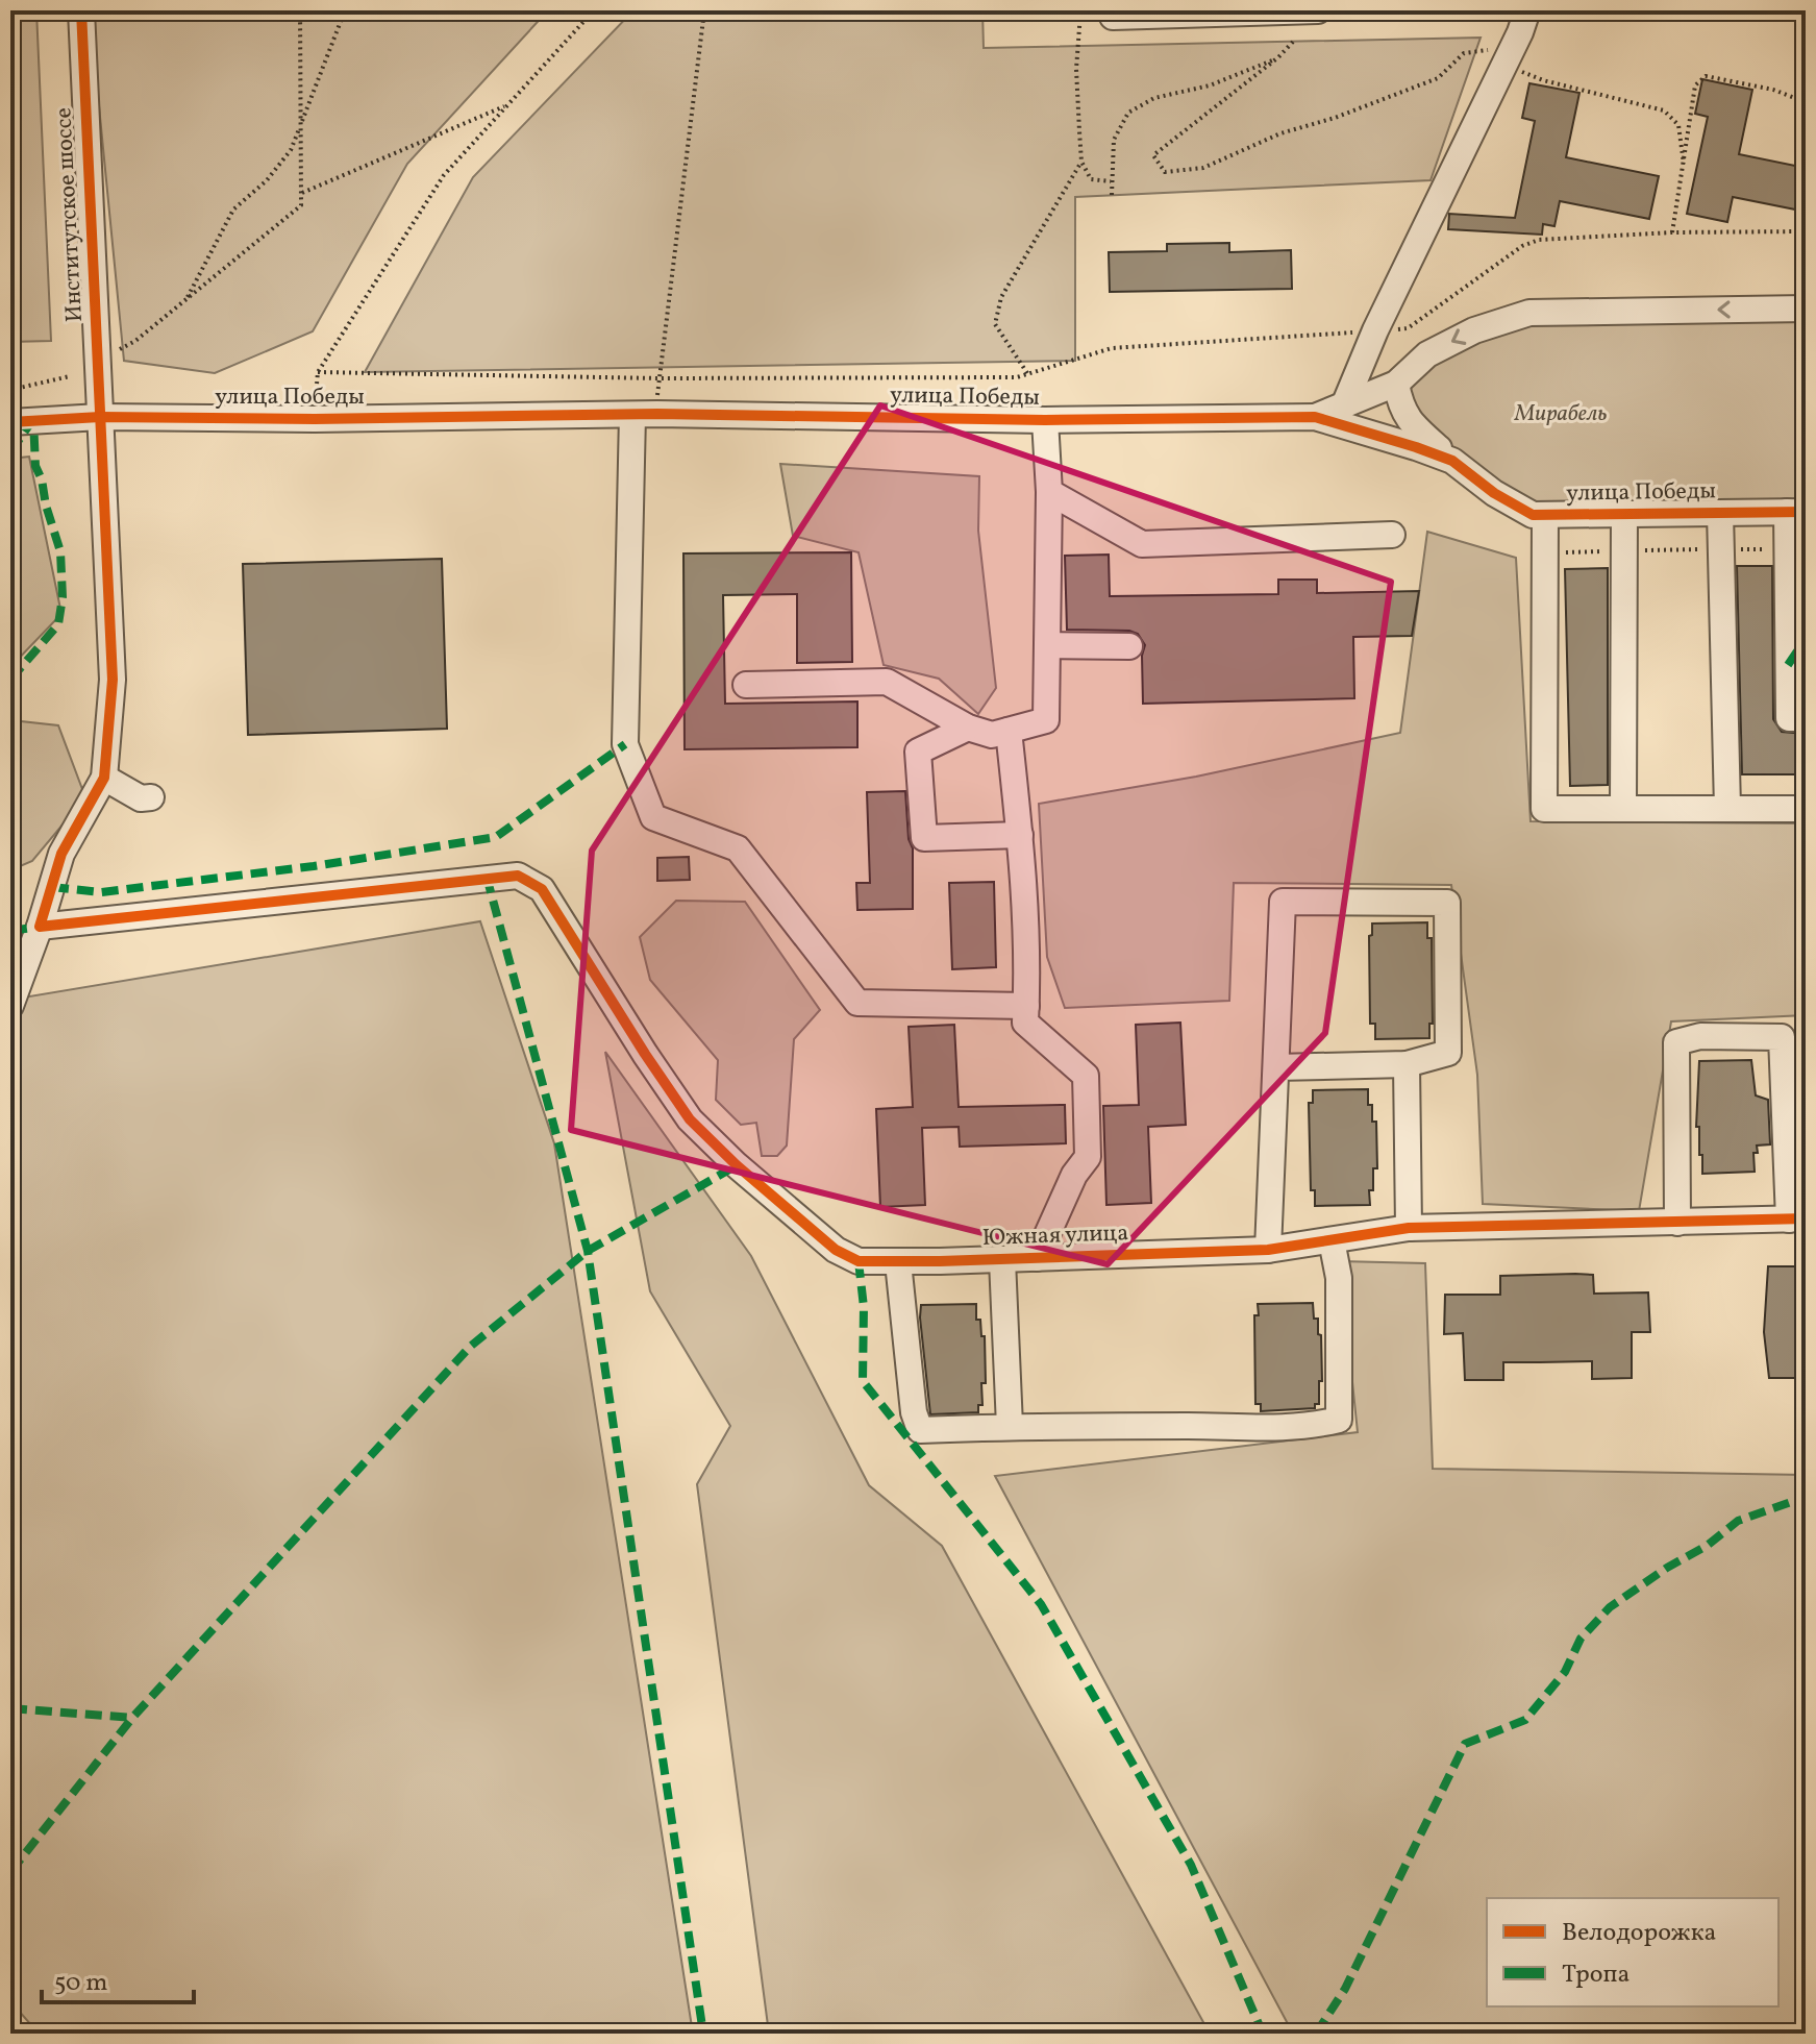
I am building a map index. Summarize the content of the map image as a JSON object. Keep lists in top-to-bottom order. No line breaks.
{"streets":{"street":["Институтское шоссе","улица Победы","Южная улица"]},"crossings":[["Институтское шоссе","улица Победы"]],"parks":["Мирабель"],"legend":["Велодорожка","Тропа"],"scale_bar":"50 m"}
